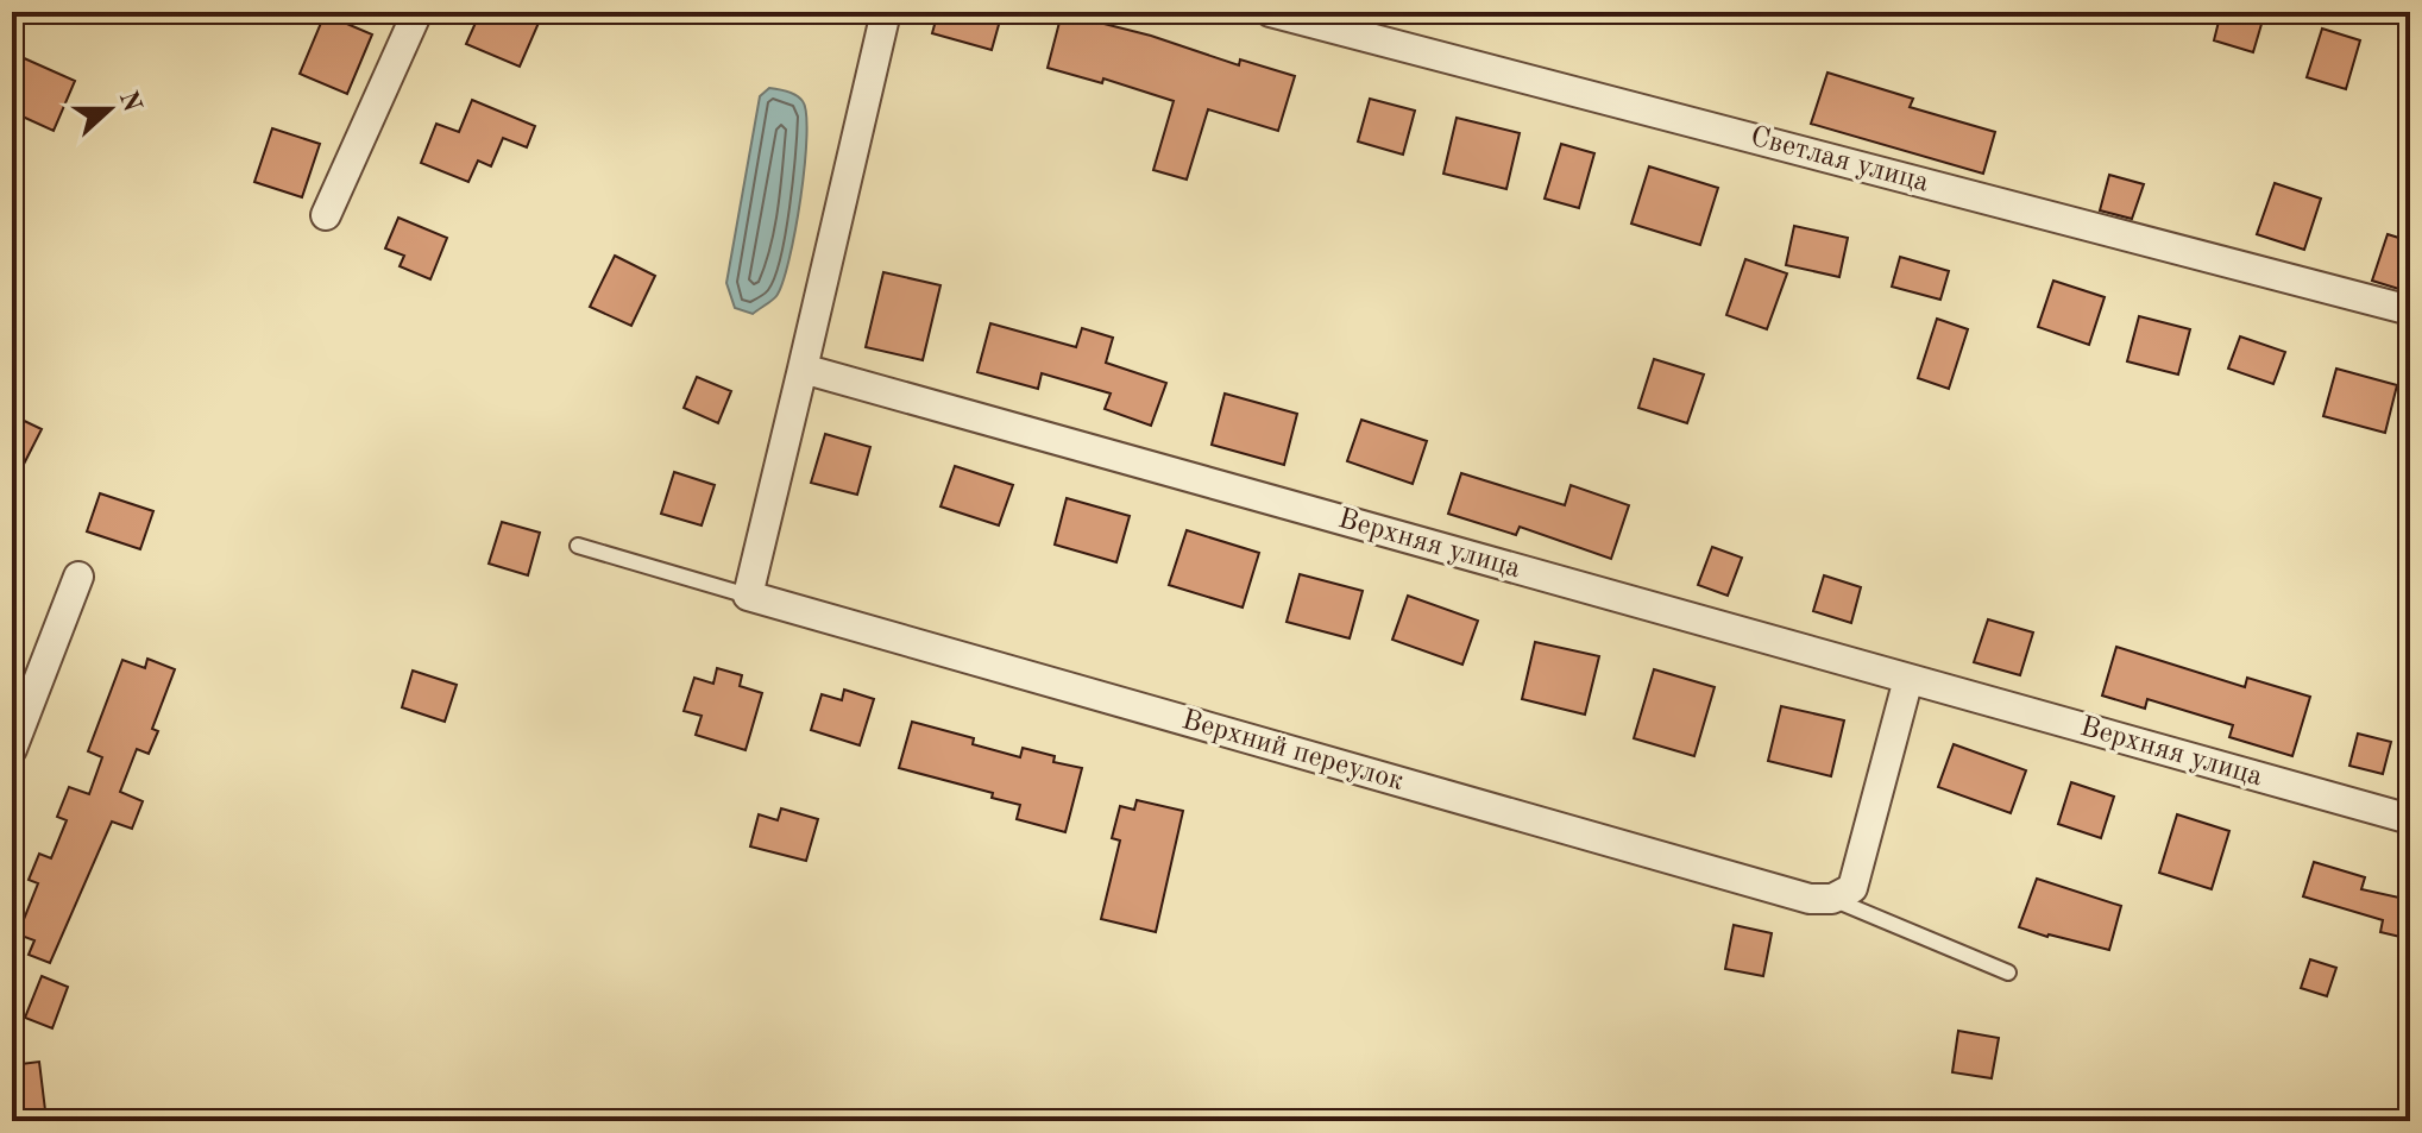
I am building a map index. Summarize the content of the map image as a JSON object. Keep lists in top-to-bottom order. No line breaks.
{"streets":{"street":["Светлая улица","Верхняя улица","Верхний переулок"]},"north":"right"}
